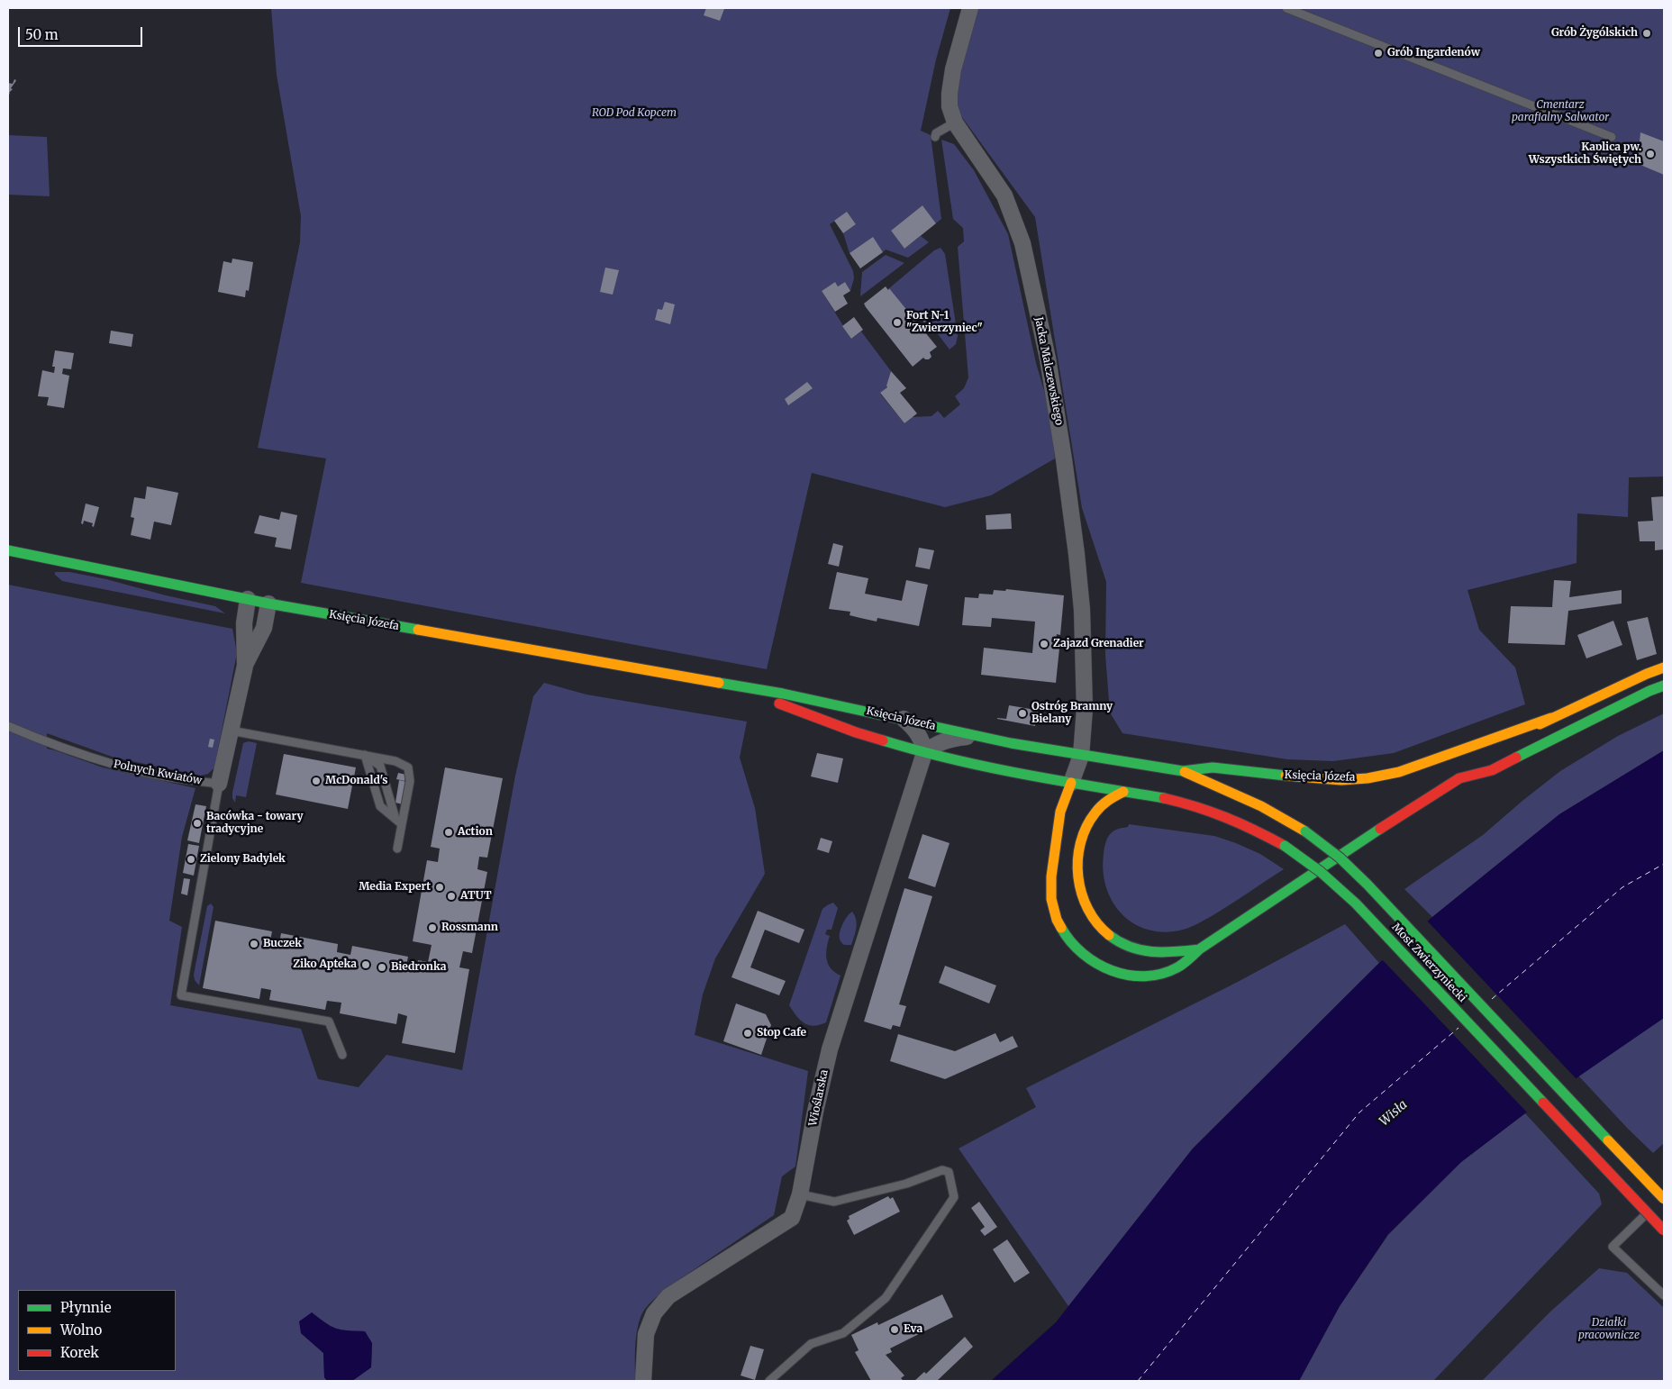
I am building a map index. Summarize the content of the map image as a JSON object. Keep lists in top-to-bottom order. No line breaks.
{"streets":{"main road":["Księcia Józefa","Most Zwierzyniecki"],"street":["Jacka Malczewskiego","Wioślarska"],"lane":["Polnych Kwiatów"]},"crossings":[["Jacka Malczewskiego","Księcia Józefa"],["Księcia Józefa","Most Zwierzyniecki"],["Księcia Józefa","Wioślarska"]],"water":["Wisła"],"parks":["Cmentarz parafialny Salwator","ROD Pod Kopcem","Działki pracownicze"],"places":["Grób Żygólskich","Grób Ingardenów","Kaplica pw. Wszystkich Świętych","Fort N-1 \"Zwierzyniec\"","Zajazd Grenadier","Ostróg Bramny Bielany","McDonald's","Bacówka - towary tradycyjne","Action","Zielony Badylek","Media Expert","ATUT","Rossmann","Buczek","Ziko Apteka","Biedronka","Stop Cafe","Eva"],"legend":["Płynnie","Wolno","Korek"],"scale_bar":"50 m"}
